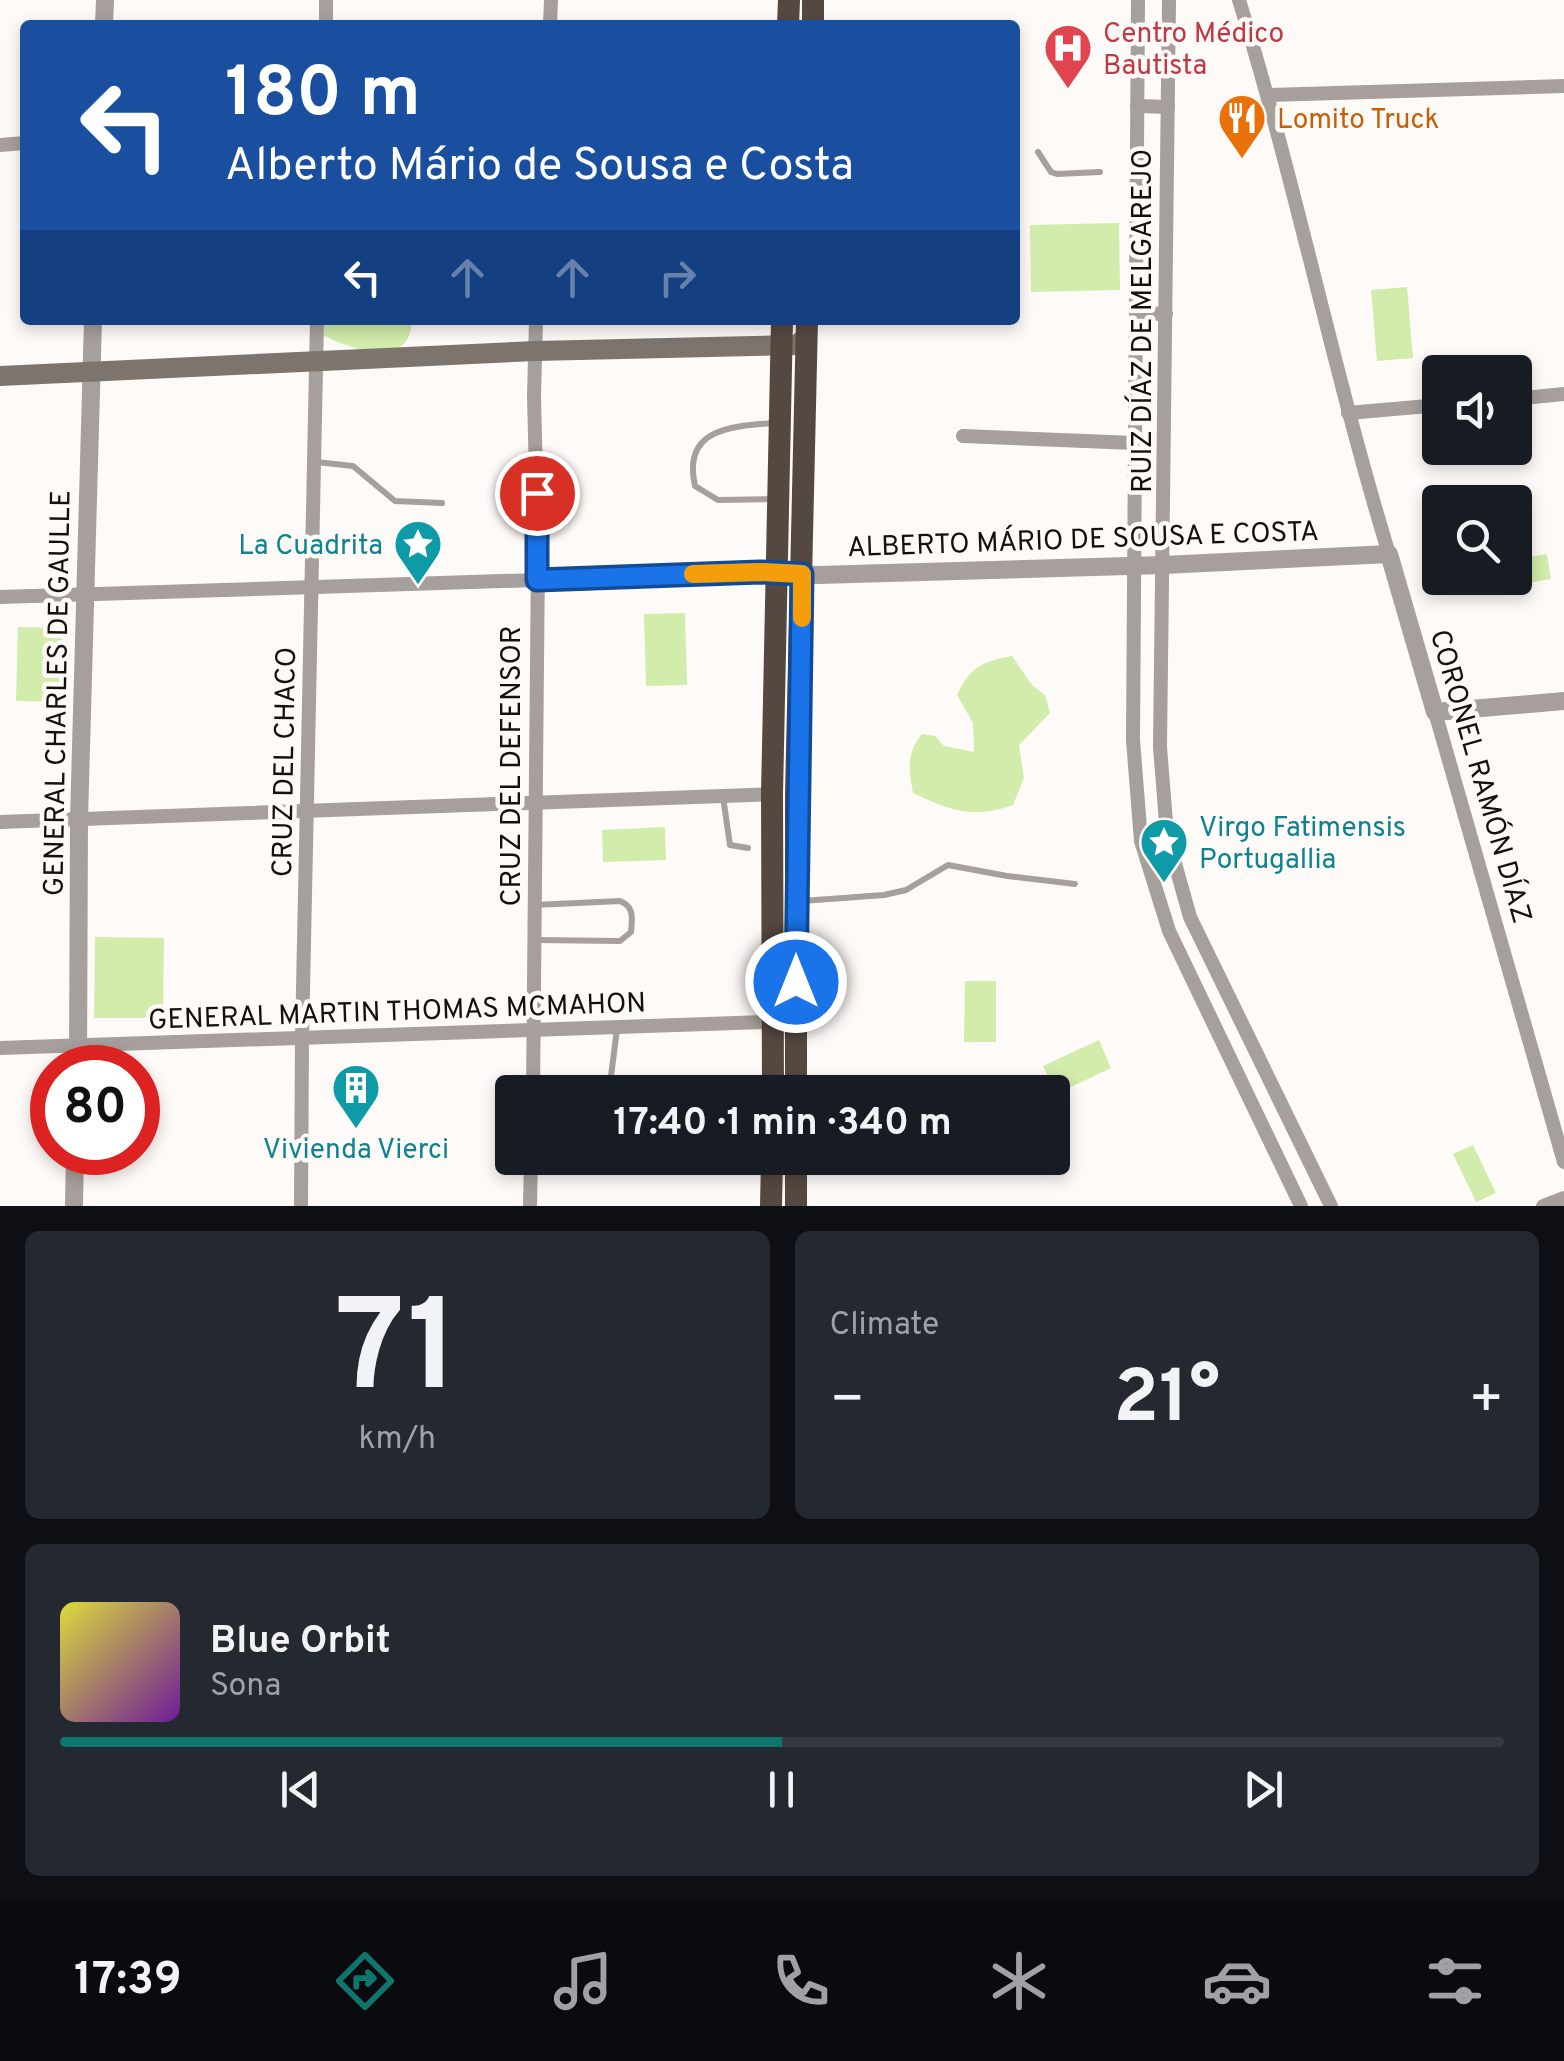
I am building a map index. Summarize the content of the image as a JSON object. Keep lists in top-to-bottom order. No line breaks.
{"streets":{"street":["RUIZ DÍAZ DE MELGAREJO","ALBERTO MÁRIO DE SOUSA E COSTA","GENERAL CHARLES DE GAULLE","CRUZ DEL CHACO","CRUZ DEL DEFENSOR","CORONEL RAMÓN DÍAZ","GENERAL MARTIN THOMAS MCMAHON"]},"crossings":[["RUIZ DÍAZ DE MELGAREJO","ALBERTO MÁRIO DE SOUSA E COSTA"],["ALBERTO MÁRIO DE SOUSA E COSTA","GENERAL CHARLES DE GAULLE"],["ALBERTO MÁRIO DE SOUSA E COSTA","CRUZ DEL CHACO"],["ALBERTO MÁRIO DE SOUSA E COSTA","CRUZ DEL DEFENSOR"],["ALBERTO MÁRIO DE SOUSA E COSTA","CORONEL RAMÓN DÍAZ"],["CRUZ DEL CHACO","GENERAL MARTIN THOMAS MCMAHON"],["CRUZ DEL DEFENSOR","GENERAL MARTIN THOMAS MCMAHON"]],"places":{"hospital":["Centro Médico Bautista"],"restaurant":["Lomito Truck"],"place":["La Cuadrita","Virgo Fatimensis Portugallia"],"building":["Vivienda Vierci"]},"page":{"turn":["180 m","Alberto Mário de Sousa e Costa"],"limit":"80","trip":"17:40 · 1 min · 340 m","tile":[["71","km/h"],"Climate"],"heat":["−","21°","+"],"song":["Blue Orbit","Sona"],"tabs":"17:39"}}
